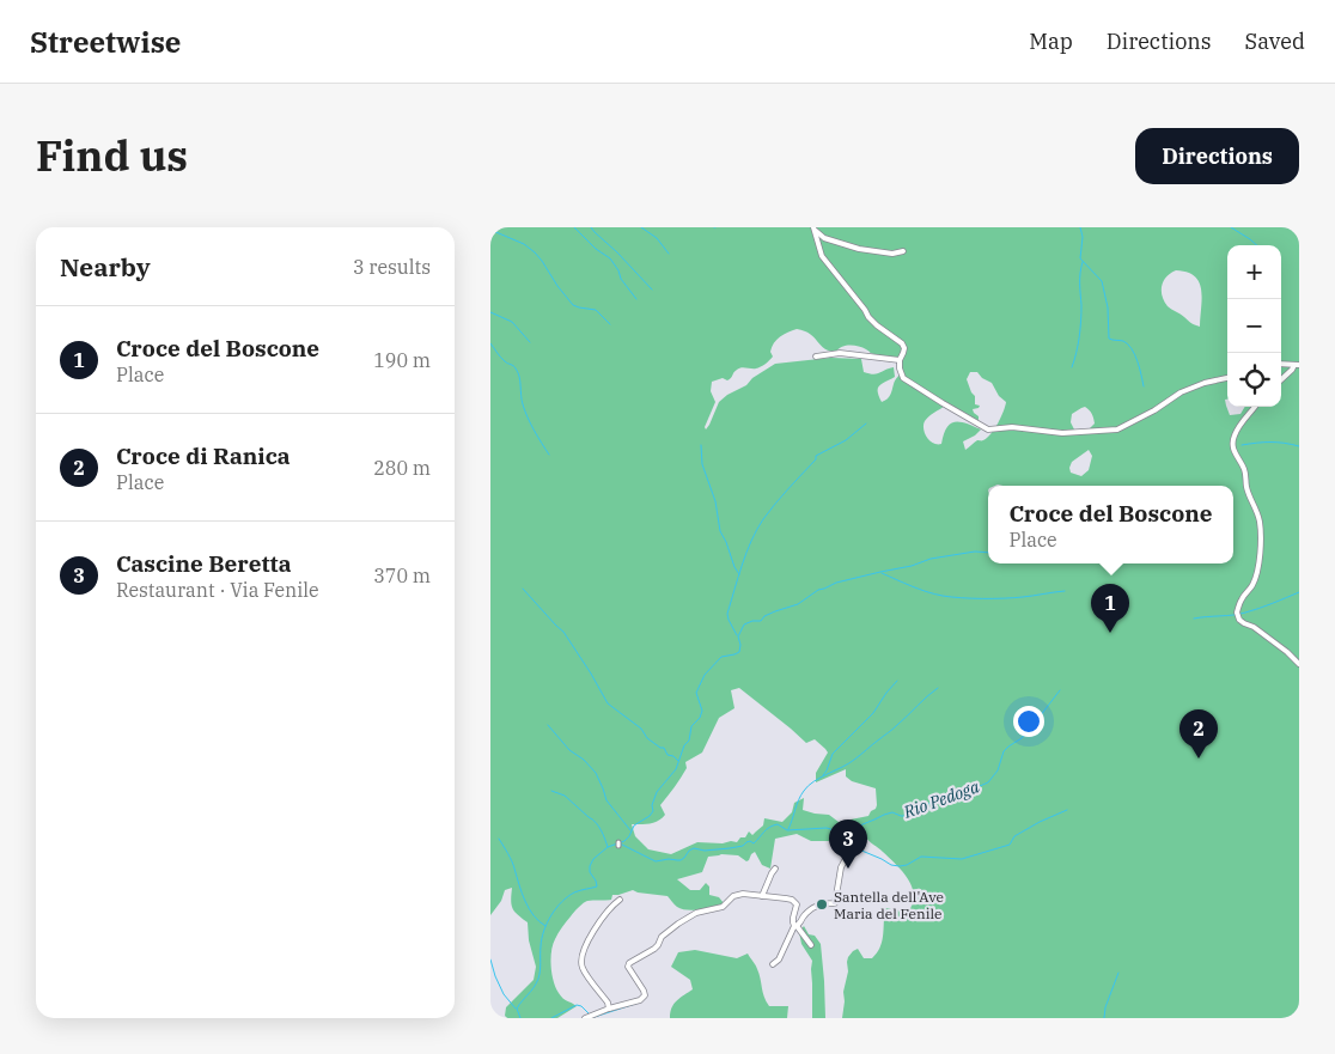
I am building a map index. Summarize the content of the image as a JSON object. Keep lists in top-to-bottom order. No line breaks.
{"water":["Rio Pedoga"],"places":["Santella dell'Ave Maria del Fenile"],"page":{"header":"Streetwise","nav":["Map","Directions","Saved"],"title":"Find us","buttons":"Directions","heading":["Nearby","3 results"],"map_buttons":["+","−"],"list":[{"mark":"1","name":"Croce del Boscone","note":"Place","value":"190 m"},{"mark":"2","name":"Croce di Ranica","note":"Place","value":"280 m"},{"mark":"3","name":"Cascine Beretta","note":"Restaurant · Via Fenile","value":"370 m"}],"popup":["Croce del Boscone","Place"],"pins":["1","2","3"]}}
